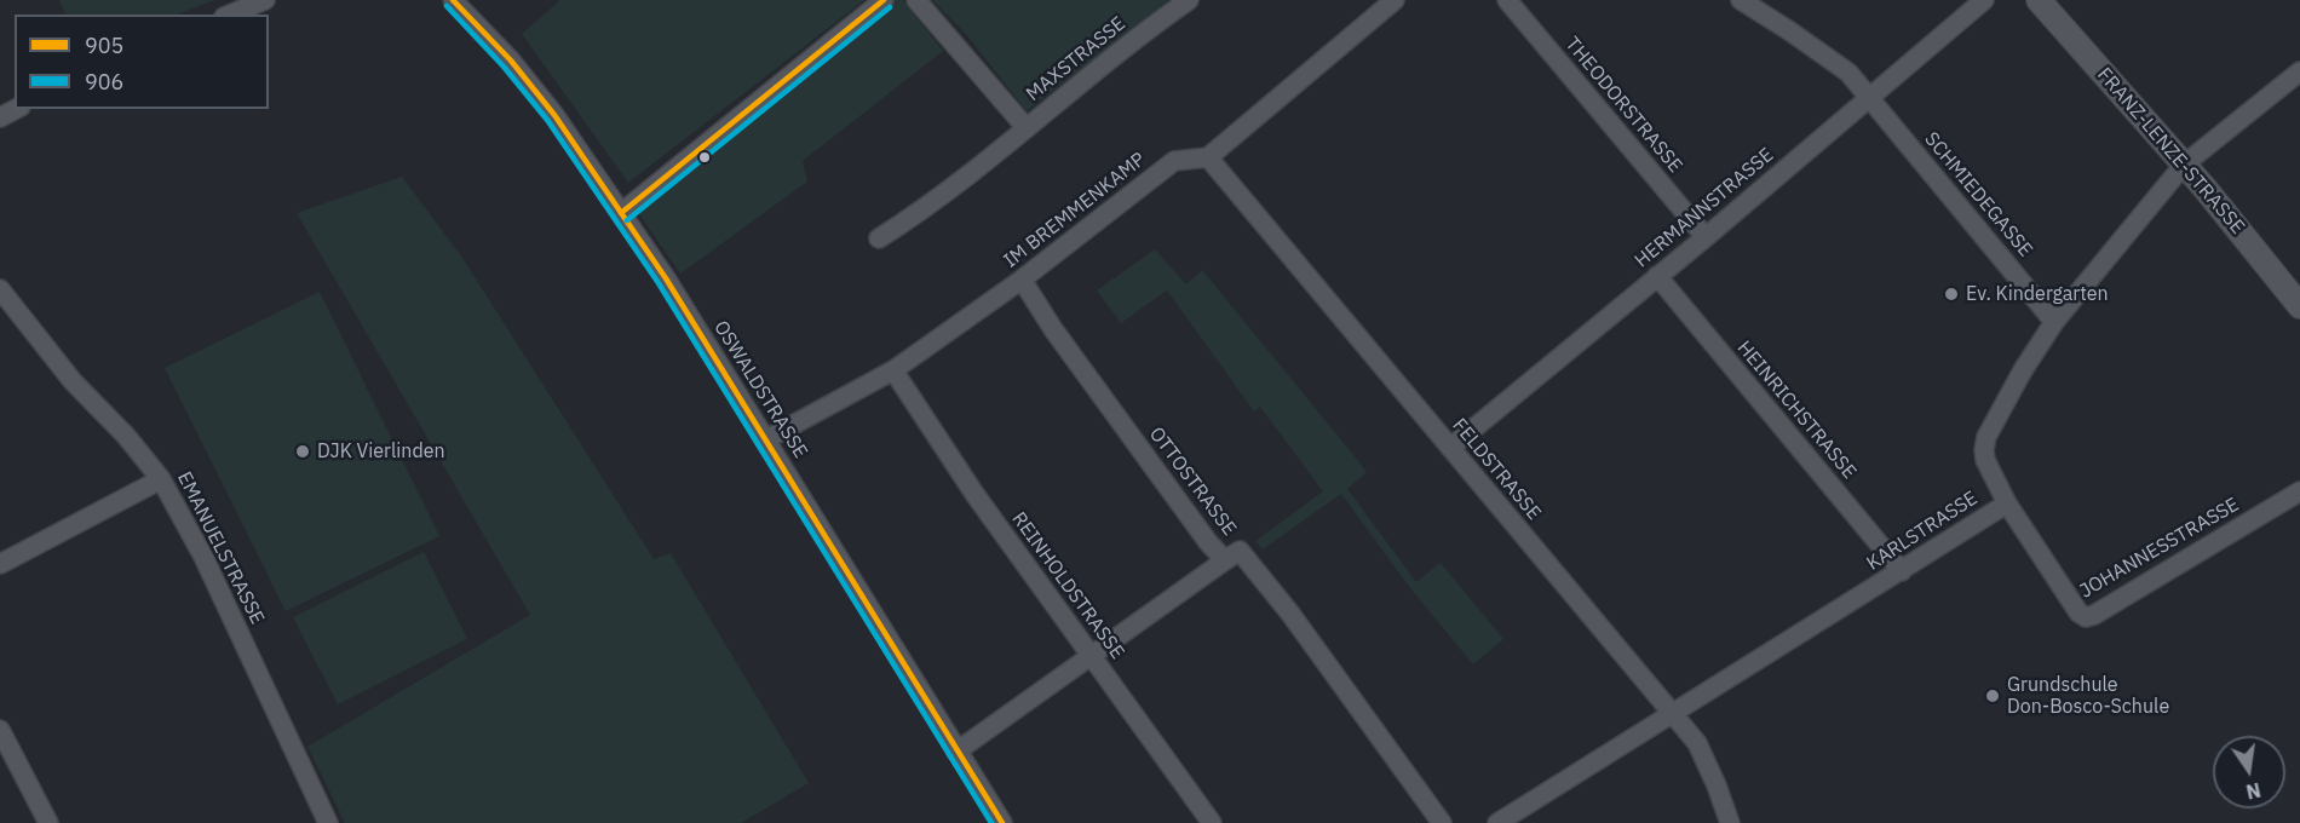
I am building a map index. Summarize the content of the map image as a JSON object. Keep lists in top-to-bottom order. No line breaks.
{"streets":{"street":["MAXSTRASSE","THEODORSTRASSE","FRANZ-LENZE-STRASSE","SCHMIEDEGASSE","HERMANNSTRASSE","IM BREMMENKAMP","OSWALDSTRASSE","HEINRICHSTRASSE","FELDSTRASSE","OTTOSTRASSE","KARLSTRASSE","EMANUELSTRASSE","JOHANNESSTRASSE","REINHOLDSTRASSE"]},"crossings":[["THEODORSTRASSE","HERMANNSTRASSE"],["FRANZ-LENZE-STRASSE","KARLSTRASSE"],["SCHMIEDEGASSE","HERMANNSTRASSE"],["SCHMIEDEGASSE","KARLSTRASSE"],["HERMANNSTRASSE","HEINRICHSTRASSE"],["HERMANNSTRASSE","FELDSTRASSE"],["IM BREMMENKAMP","OSWALDSTRASSE"],["IM BREMMENKAMP","FELDSTRASSE"],["IM BREMMENKAMP","OTTOSTRASSE"],["IM BREMMENKAMP","REINHOLDSTRASSE"],["HEINRICHSTRASSE","KARLSTRASSE"],["FELDSTRASSE","KARLSTRASSE"],["KARLSTRASSE","JOHANNESSTRASSE"]],"places":["Ev. Kindergarten","DJK Vierlinden","Grundschule Don-Bosco-Schule"],"lines":["transit line 905","transit line 906"],"legend":["905","906"],"north":"bottom"}
